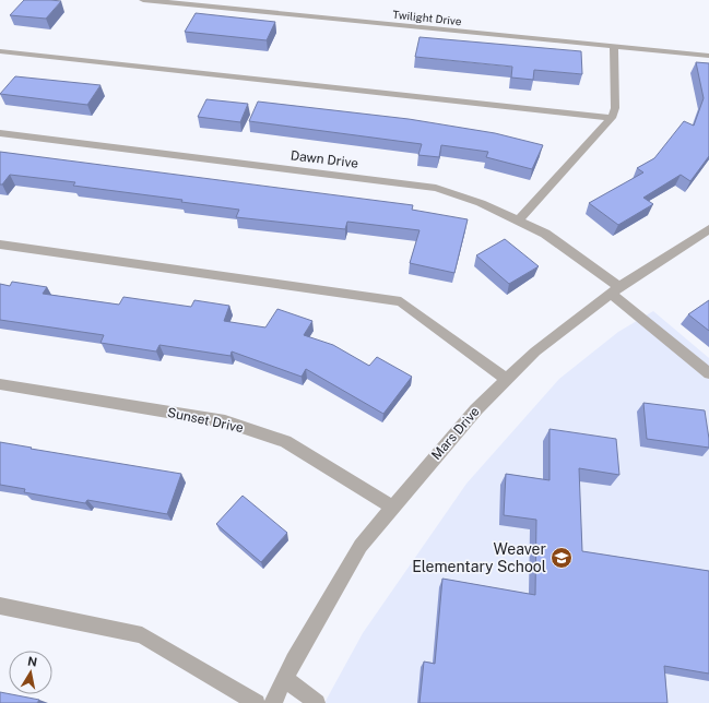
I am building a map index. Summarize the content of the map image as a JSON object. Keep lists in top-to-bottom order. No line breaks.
{"streets":{"street":["Twilight Drive","Dawn Drive","Sunset Drive","Mars Drive"]},"crossings":[["Dawn Drive","Mars Drive"],["Sunset Drive","Mars Drive"]],"places":{"school or university":["Weaver Elementary School"]},"north":"top"}
